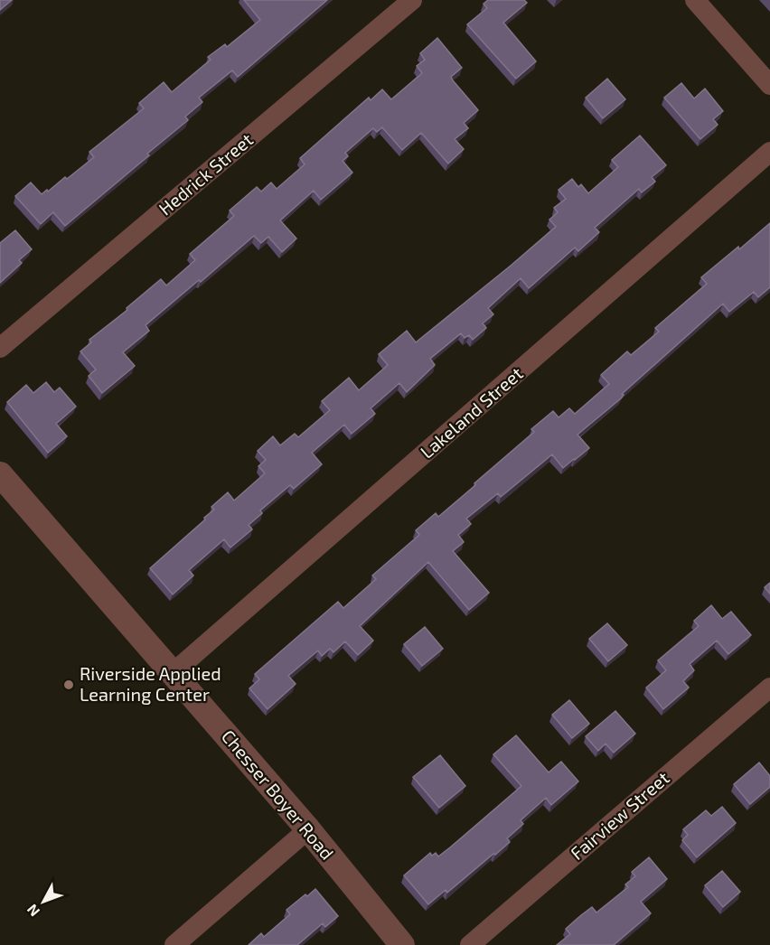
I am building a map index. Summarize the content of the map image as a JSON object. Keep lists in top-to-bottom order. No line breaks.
{"streets":{"street":["Hedrick Street","Lakeland Street","Chesser Boyer Road","Fairview Street"]},"crossings":[["Lakeland Street","Chesser Boyer Road"]],"places":["Riverside Applied Learning Center"],"north":"bottom left"}
